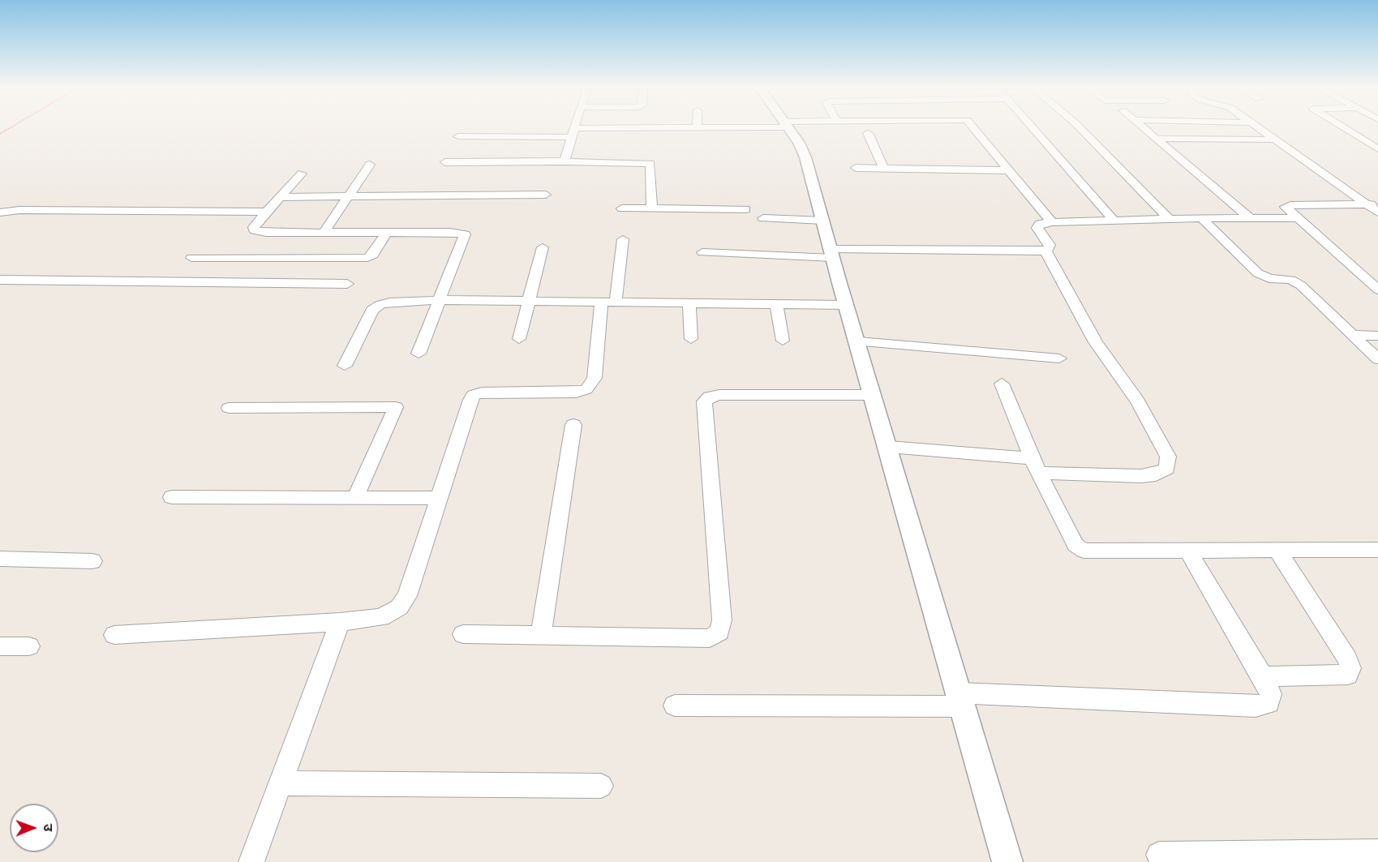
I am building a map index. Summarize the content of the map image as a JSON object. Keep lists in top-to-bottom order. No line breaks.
{"north":"right"}
